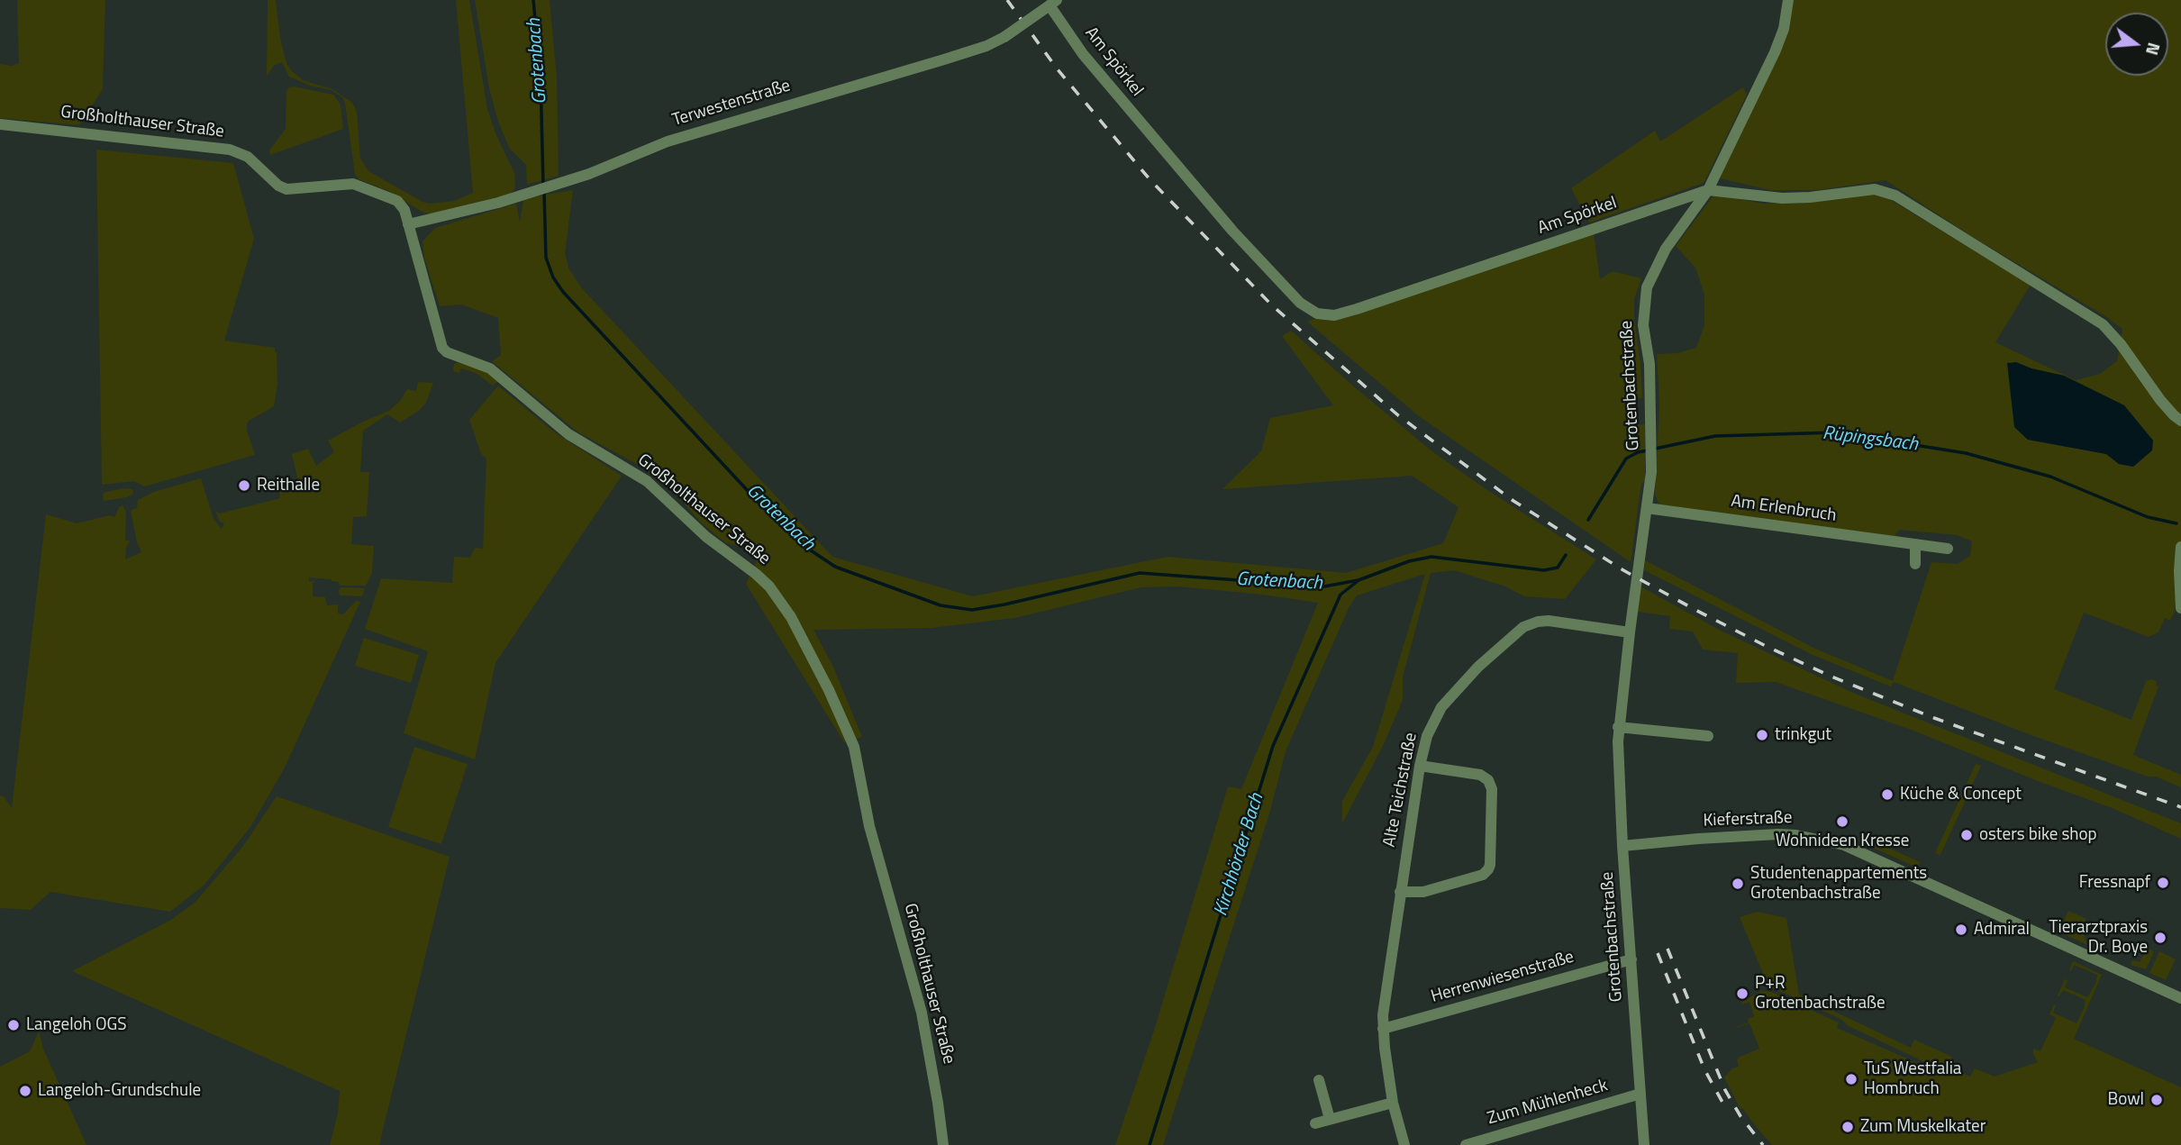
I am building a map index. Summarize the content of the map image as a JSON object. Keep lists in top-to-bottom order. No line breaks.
{"streets":{"street":["Am Spörkel","Terwestenstraße","Großholthauser Straße","Grotenbachstraße","Am Erlenbruch","Alte Teichstraße","Kieferstraße","Herrenwiesenstraße","Zum Mühlenheck"]},"crossings":[["Am Spörkel","Terwestenstraße"],["Am Spörkel","Grotenbachstraße"],["Terwestenstraße","Großholthauser Straße"],["Grotenbachstraße","Am Erlenbruch"],["Grotenbachstraße","Alte Teichstraße"],["Grotenbachstraße","Kieferstraße"],["Grotenbachstraße","Herrenwiesenstraße"],["Grotenbachstraße","Zum Mühlenheck"],["Alte Teichstraße","Herrenwiesenstraße"]],"water":["Grotenbach","Rüpingsbach","Kirchhörder Bach"],"places":["Reithalle","trinkgut","Küche & Concept","Wohnideen Kresse","osters bike shop","Fressnapf","Studentenappartements Grotenbachstraße","Admiral","Tierarztpraxis Dr. Boye","P+R Grotenbachstraße","Langeloh OGS","TuS Westfalia Hombruch","Langeloh-Grundschule","Bowl","Zum Muskelkater"],"north":"right"}
